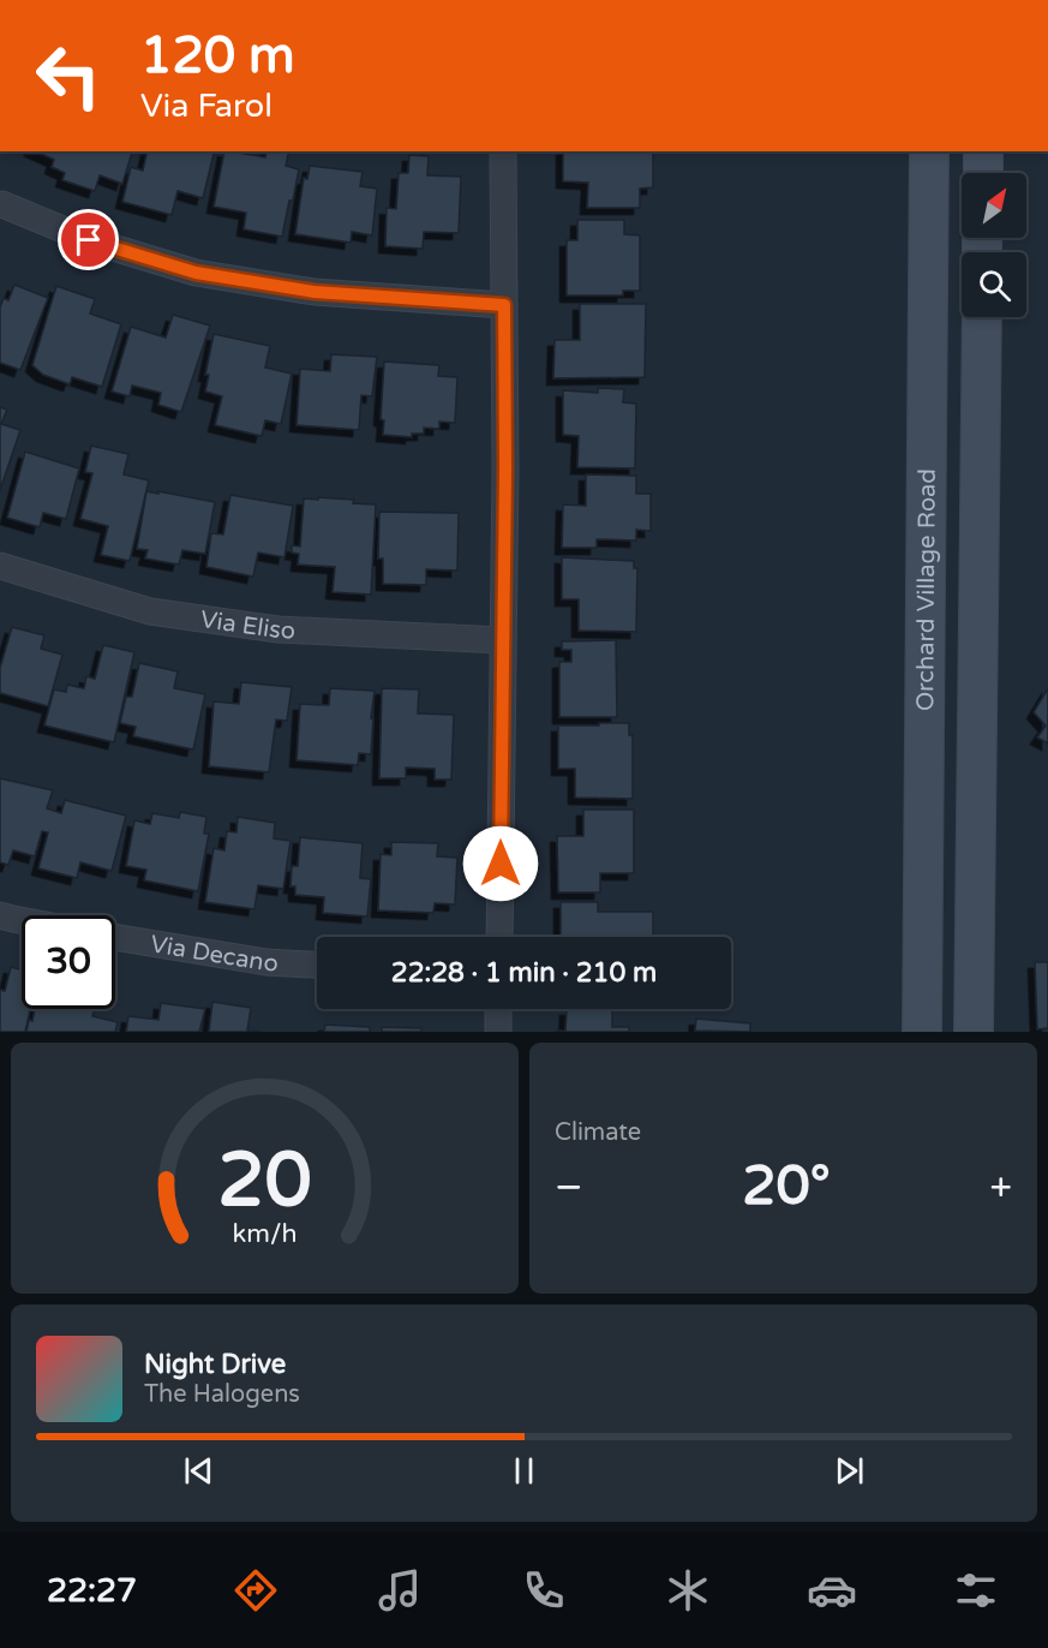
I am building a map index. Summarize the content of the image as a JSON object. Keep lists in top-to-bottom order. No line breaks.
{"streets":{"main road":["Orchard Village Road"],"street":["Via Eliso","Via Decano"]},"north":"top right","page":{"turn":["120 m","Via Farol"],"limit":"30","trip":"22:28 · 1 min · 210 m","tile":"Climate","heat":["−","20°","+"],"song":["Night Drive","The Halogens"],"tabs":"22:27","gauge":["20","km/h"]}}
